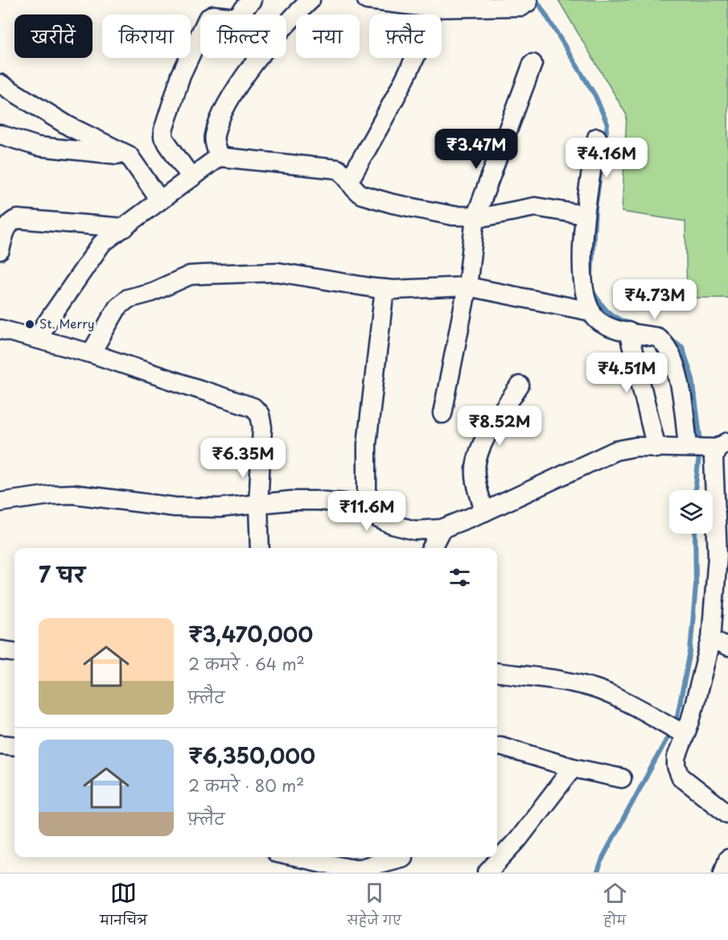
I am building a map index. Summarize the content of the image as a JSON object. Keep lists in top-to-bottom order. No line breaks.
{"places":["St. Merry"],"page":{"chip":["खरीदें","किराया","फ़िल्टर","नया","फ़्लैट"],"price":["₹3.47M","₹4.16M","₹4.73M","₹4.51M","₹8.52M","₹6.35M","₹11.6M"],"heading":"7 घर","list":[{"name":"₹3,470,000","note":"2 कमरे · 64 m² · फ़्लैट"},{"name":"₹6,350,000","note":"2 कमरे · 80 m² · फ़्लैट"}],"tabs":["मानचित्र","सहेजे गए","होम"]}}
